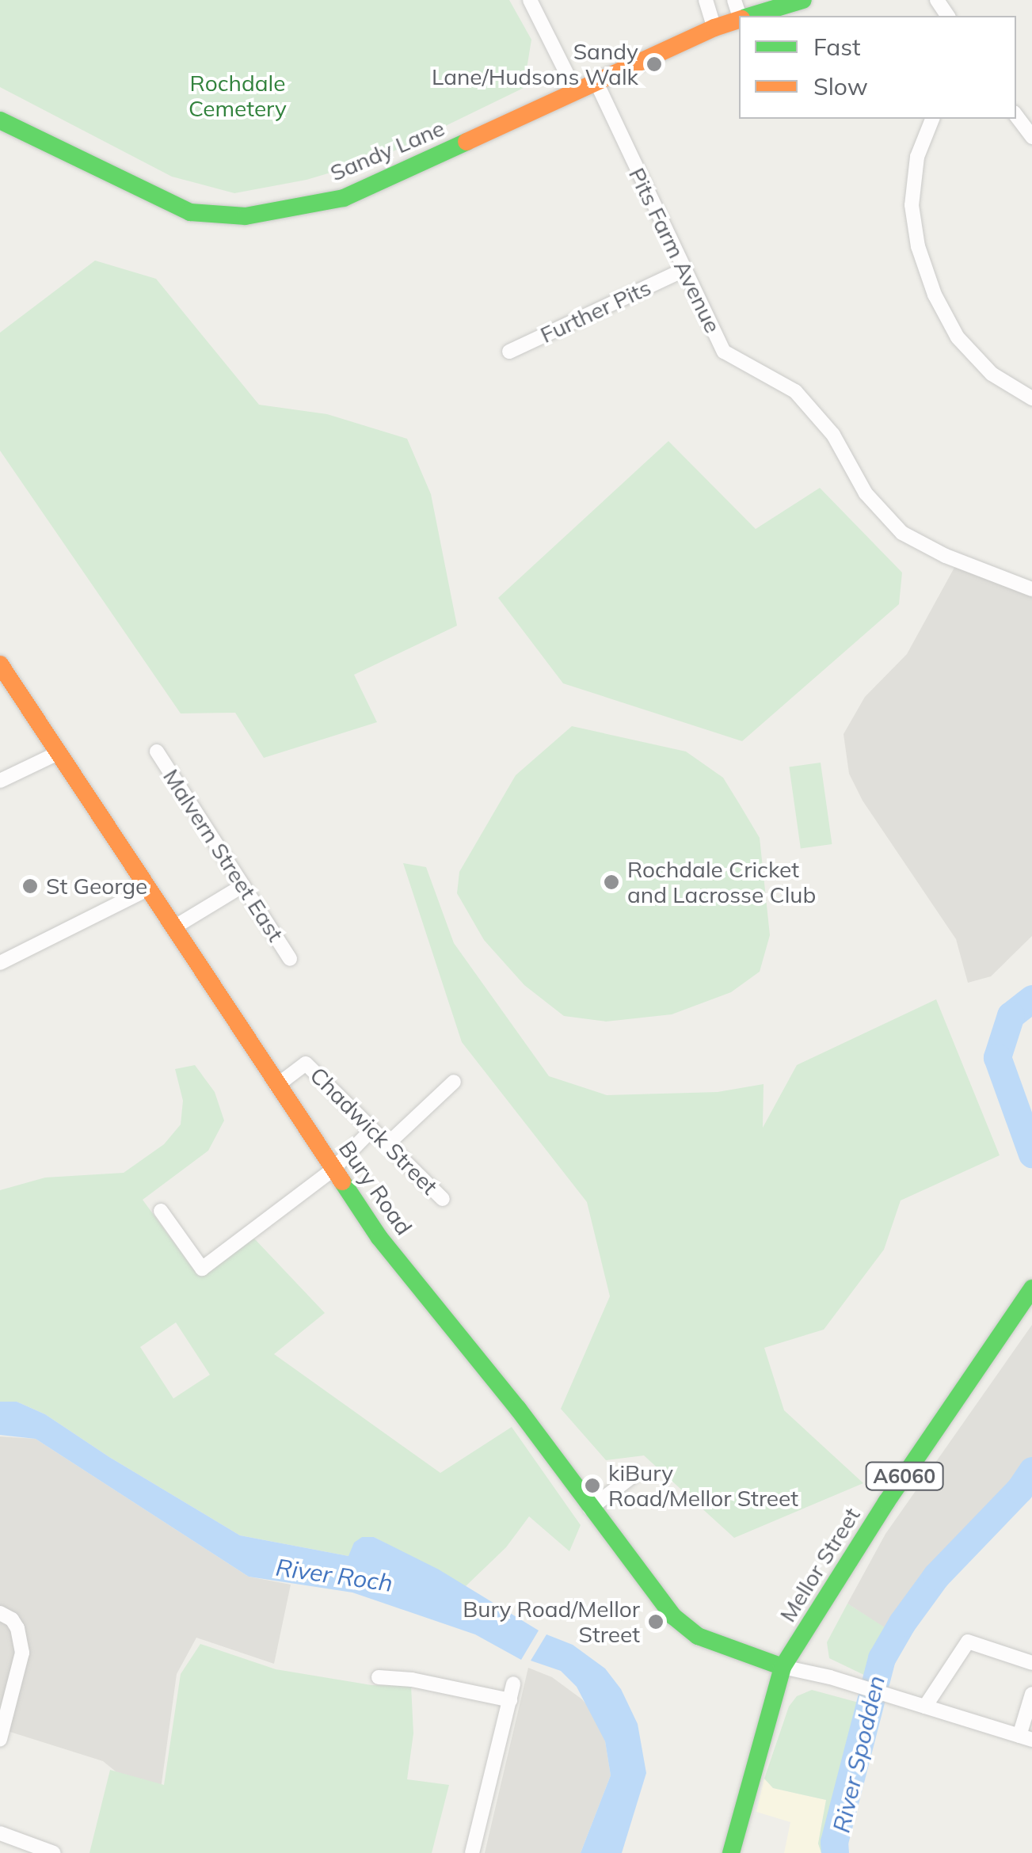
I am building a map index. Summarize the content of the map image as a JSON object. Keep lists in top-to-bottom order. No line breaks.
{"streets":{"main road":["Sandy Lane","Bury Road","A6060","Mellor Street"],"street":["Pits Farm Avenue","Further Pits","Malvern Street East","Chadwick Street"]},"crossings":[["Sandy Lane","Pits Farm Avenue"],["Pits Farm Avenue","Further Pits"],["Chadwick Street","Bury Road"],["Bury Road","Mellor Street"]],"water":["River Roch","River Spodden"],"parks":["Rochdale Cemetery"],"places":["Sandy Lane/Hudsons Walk","Rochdale Cricket and Lacrosse Club","St George","kiBury Road/Mellor Street","Bury Road/Mellor Street"],"legend":["Fast","Slow"]}
